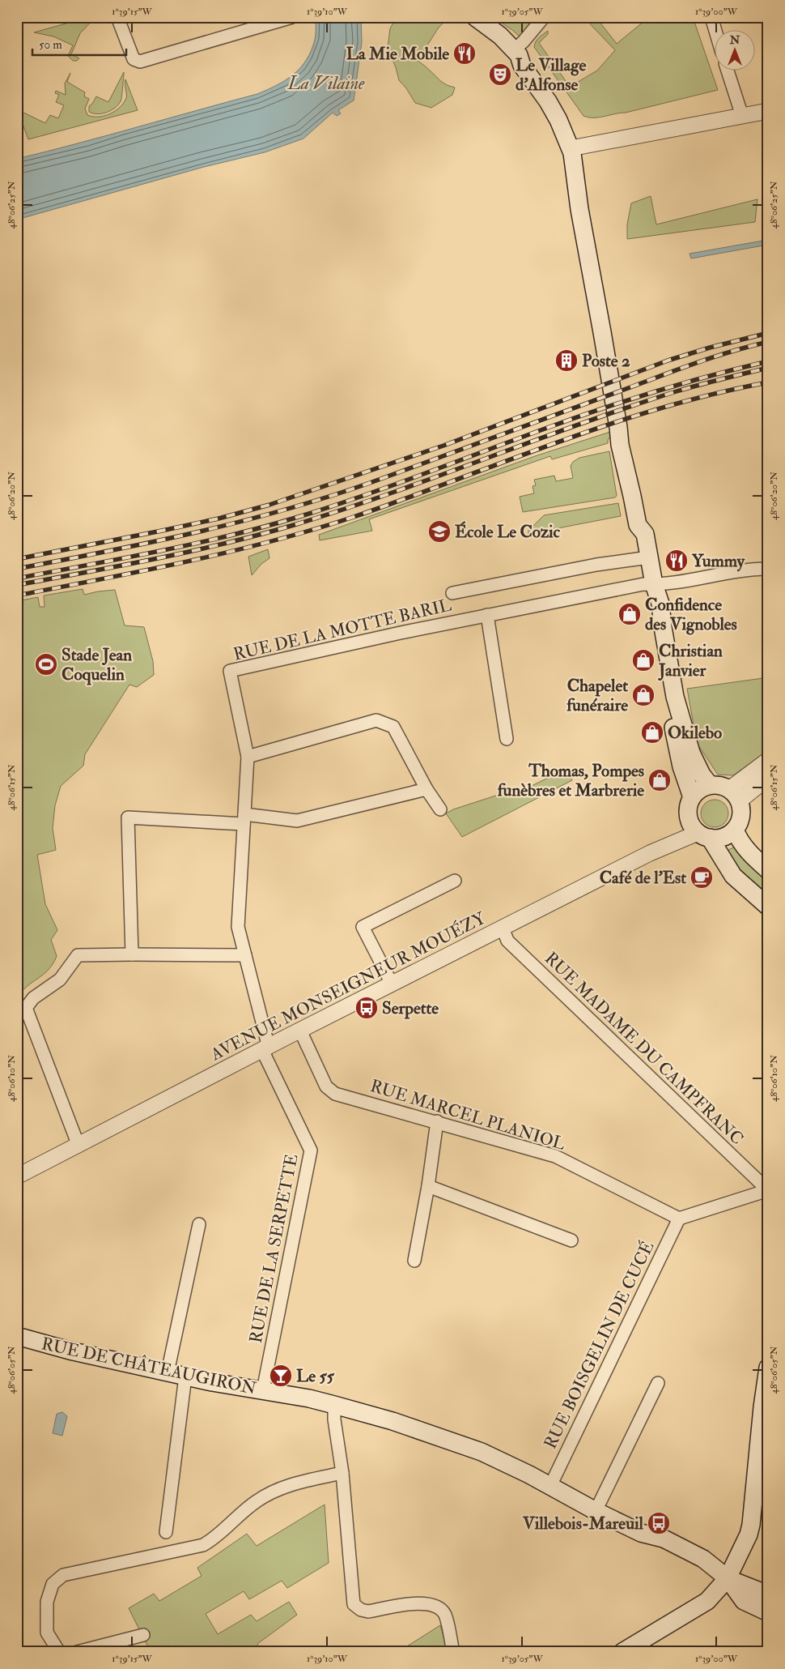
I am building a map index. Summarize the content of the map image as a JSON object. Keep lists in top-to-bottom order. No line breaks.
{"streets":{"main road":["RUE DE CHÂTEAUGIRON"],"street":["RUE DE LA MOTTE BARIL","AVENUE MONSEIGNEUR MOUÉZY","RUE MADAME DU CAMPFRANC","RUE MARCEL PLANIOL","RUE DE LA SERPETTE","RUE BOISGELIN DE CUCÉ"]},"crossings":[["RUE DE LA MOTTE BARIL","AVENUE MONSEIGNEUR MOUÉZY"],["RUE DE LA MOTTE BARIL","RUE DE LA SERPETTE"],["AVENUE MONSEIGNEUR MOUÉZY","RUE MADAME DU CAMPFRANC"],["AVENUE MONSEIGNEUR MOUÉZY","RUE MARCEL PLANIOL"],["AVENUE MONSEIGNEUR MOUÉZY","RUE DE LA SERPETTE"],["RUE MARCEL PLANIOL","RUE BOISGELIN DE CUCÉ"],["RUE DE LA SERPETTE","RUE DE CHÂTEAUGIRON"],["RUE BOISGELIN DE CUCÉ","RUE DE CHÂTEAUGIRON"]],"water":["La Vilaine"],"places":{"restaurant":["La Mie Mobile","Yummy"],"theatre":["Le Village d'Alfonse"],"building":["Poste 2"],"school or university":["École Le Cozic"],"shop":["Confidence des Vignobles","Christian Janvier","Chapelet funéraire","Okilebo","Thomas, Pompes funèbres et Marbrerie"],"sports":["Stade Jean Coquelin"],"cafe":["Café de l'Est"],"bus stop":["Serpette","Villebois-Mareuil"],"bar":["Le 55"]},"scale_bar":"50 m","north":"top","coordinates":["1°39'15\"W","1°39'10\"W","1°39'05\"W","1°39'00\"W","48°06'25\"N","48°06'20\"N","48°06'15\"N","48°06'10\"N","48°06'05\"N"]}
